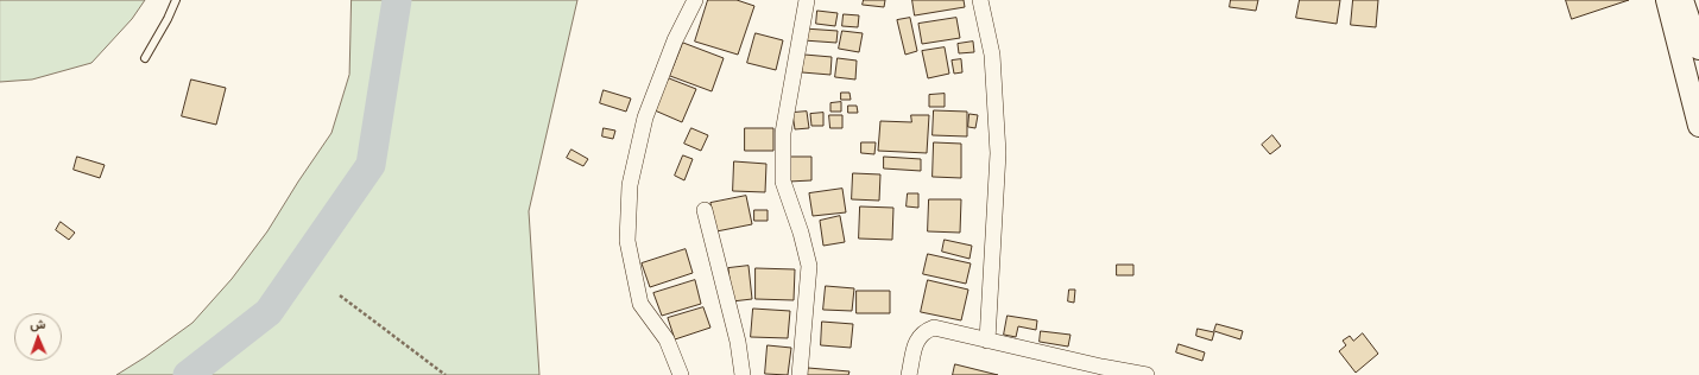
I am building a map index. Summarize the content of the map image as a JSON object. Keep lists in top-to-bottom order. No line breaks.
{"north":"top"}
